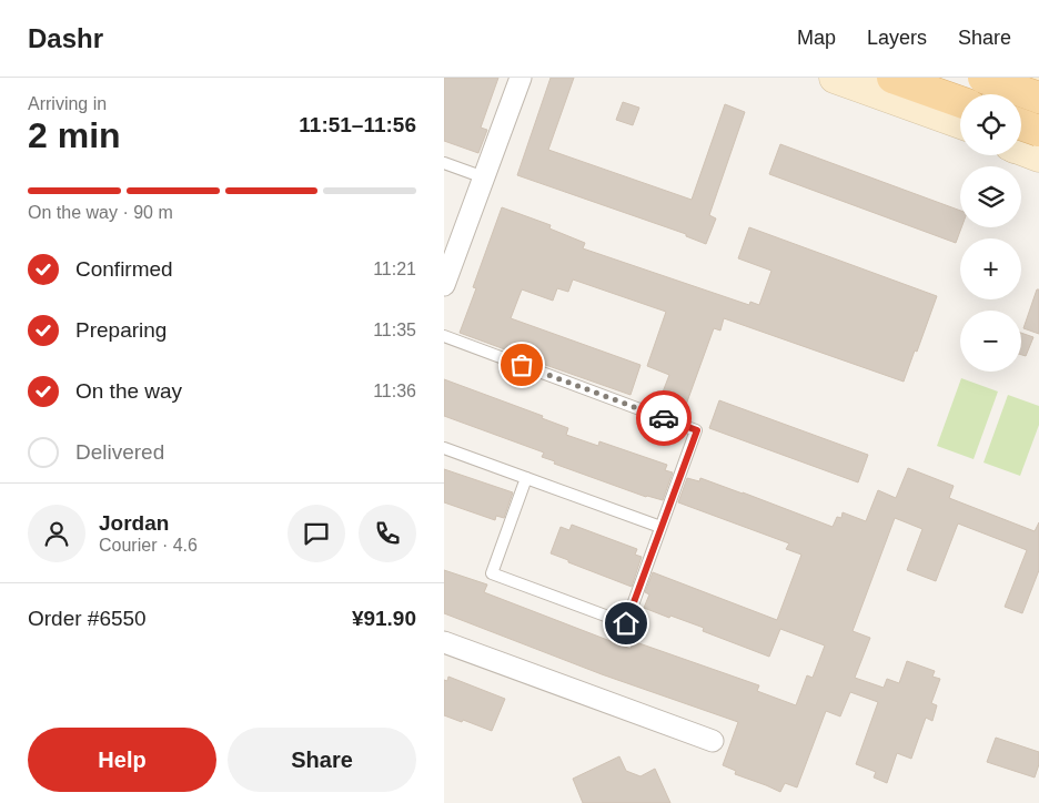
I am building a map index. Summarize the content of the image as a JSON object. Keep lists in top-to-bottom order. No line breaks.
{"page":{"header":"Dashr","nav":["Map","Layers","Share"],"heading":["2 min","Arriving in","11:51–11:56"],"panel":["Jordan","Courier · 4.6","Order #6550","¥91.90"],"map_buttons":["+","−"],"bar":"On the way · 90 m","list":[["Confirmed","11:21"],["Preparing","11:35"],["On the way","11:36"],"Delivered"],"buttons":["Help","Share"]}}
